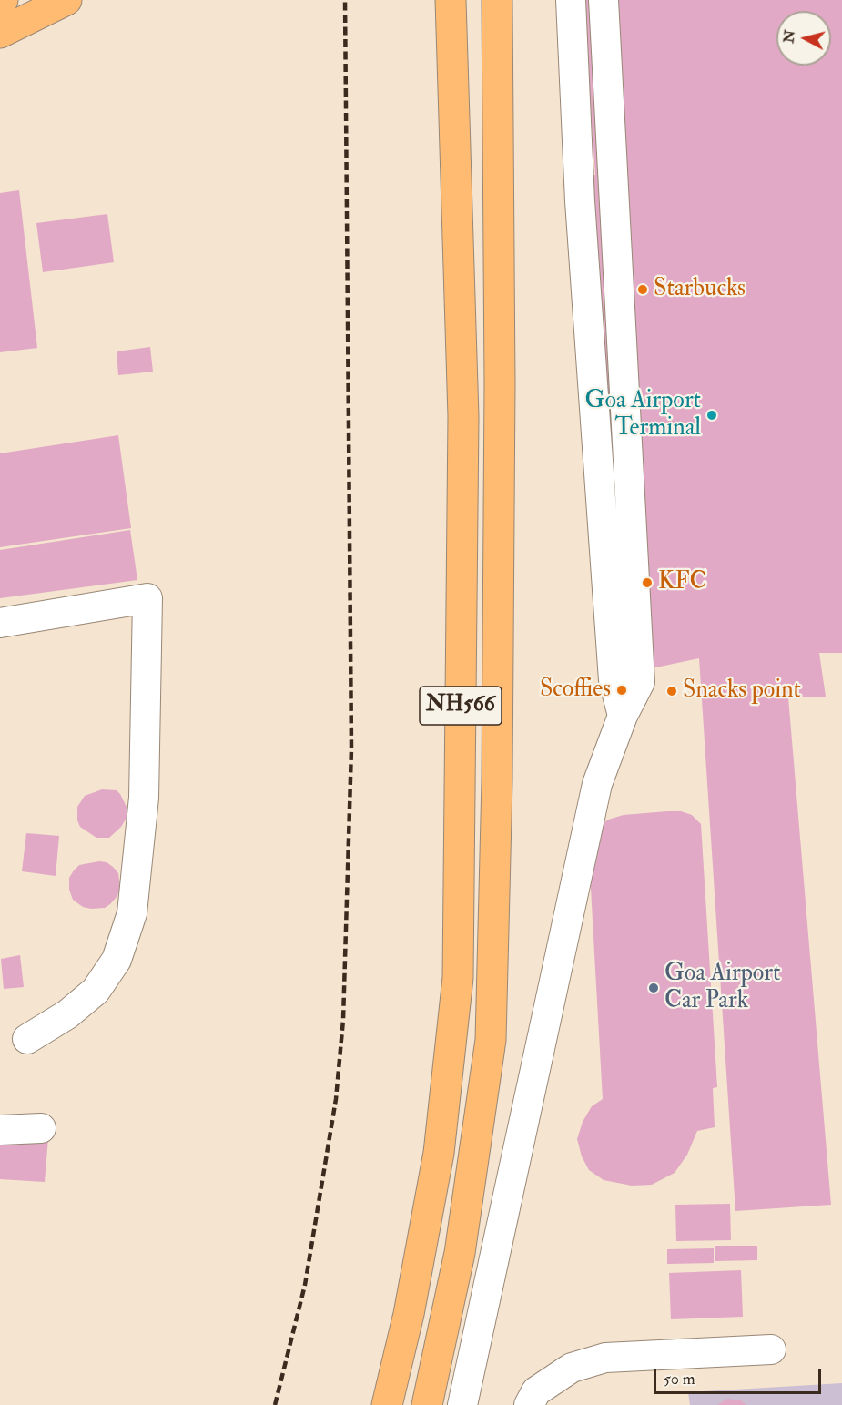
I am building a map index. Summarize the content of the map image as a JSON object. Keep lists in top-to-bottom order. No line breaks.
{"streets":{"highway":["NH566"]},"places":["Starbucks","Goa Airport Terminal","KFC","Scoffies","Snacks point","Goa Airport Car Park"],"scale_bar":"50 m","north":"left"}
